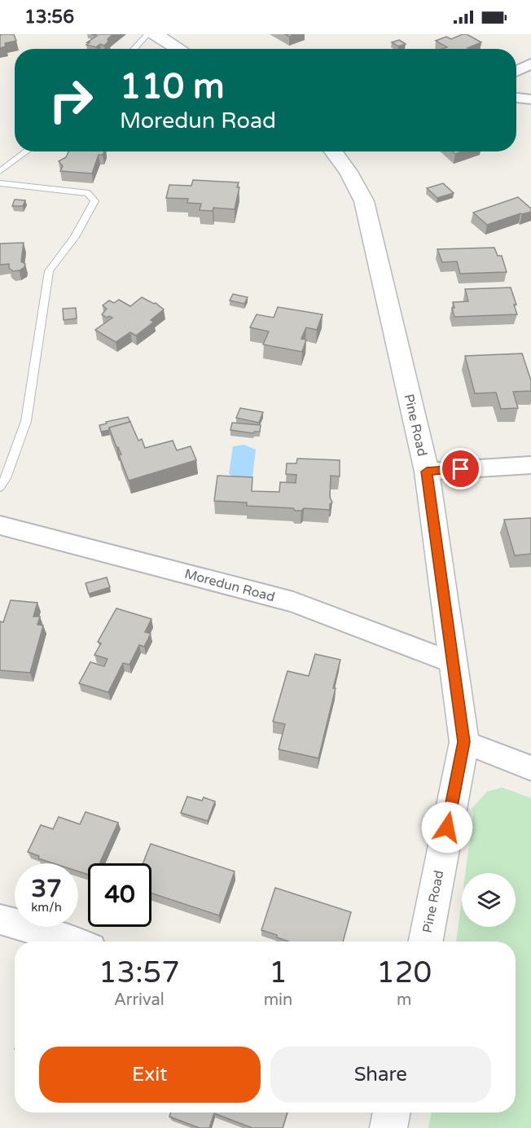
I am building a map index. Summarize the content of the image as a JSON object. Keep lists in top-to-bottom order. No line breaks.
{"streets":{"street":["Pine Road","Moredun Road"]},"crossings":[["Pine Road","Moredun Road"]],"page":{"status":"13:56","turn":["110 m","Moredun Road"],"speed":"37 km/h","limit":"40","eta":["13:57","Arrival","1","min","120","m"],"buttons":["Exit","Share"]}}
